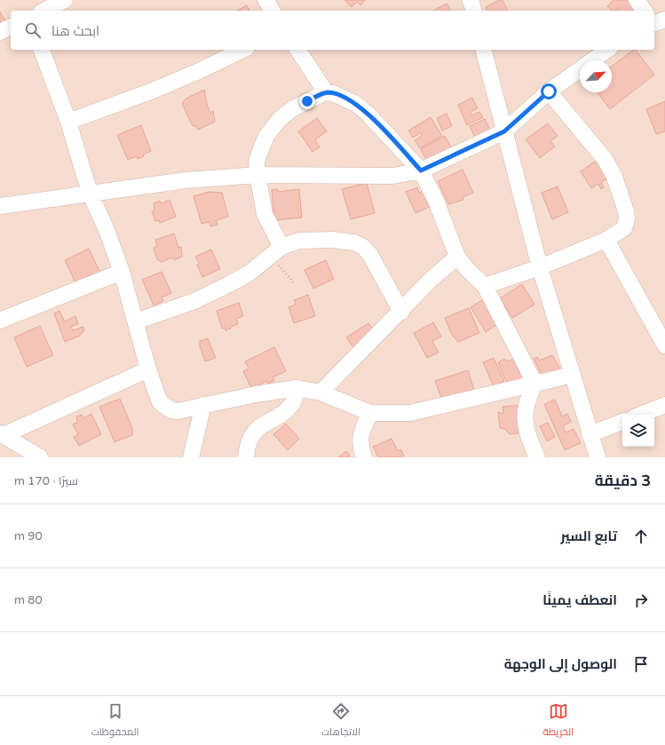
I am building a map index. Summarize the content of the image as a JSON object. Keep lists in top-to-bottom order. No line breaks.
{"north":"top right","page":{"search":"ابحث هنا","heading":["3 دقيقة","سيرًا · 170 m"],"list":[["تابع السير","90 m"],["انعطف يمينًا","80 m"],"الوصول إلى الوجهة"],"nav":["الخريطة","الاتجاهات","المحفوظات"]}}
